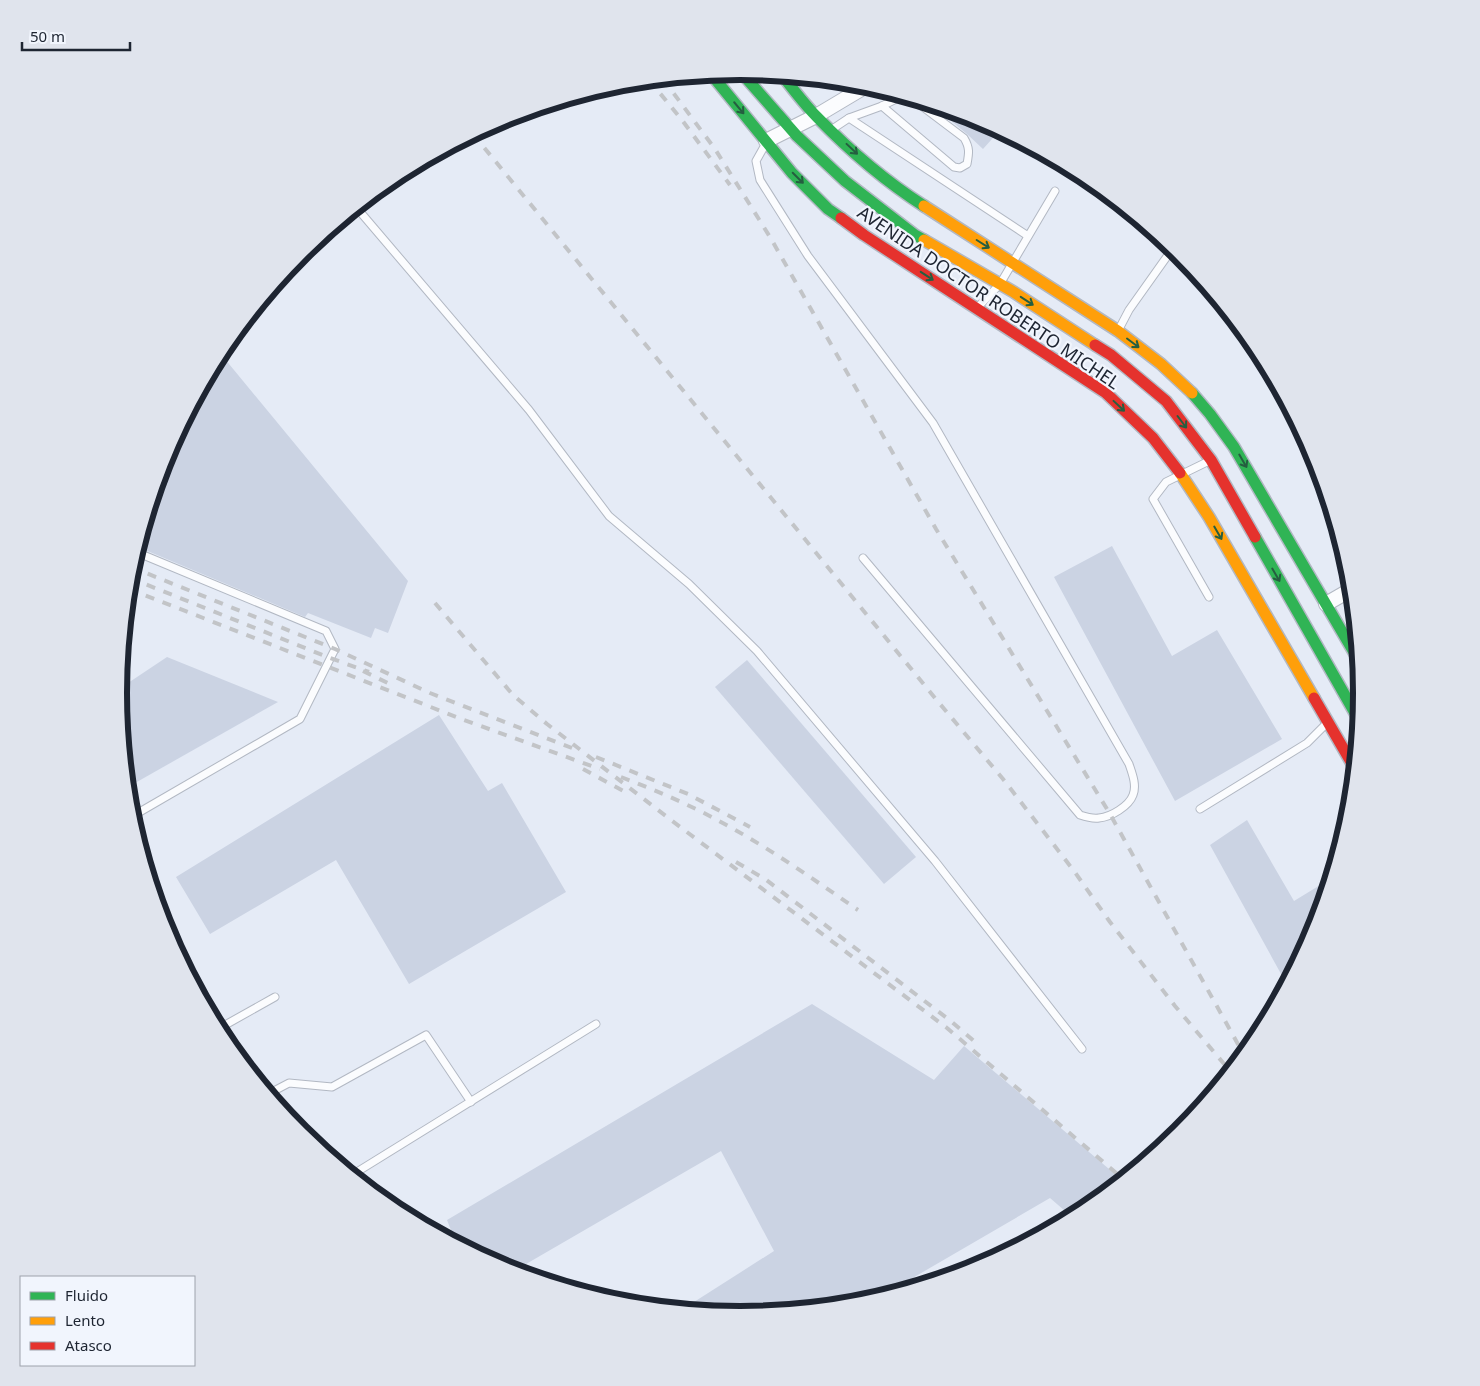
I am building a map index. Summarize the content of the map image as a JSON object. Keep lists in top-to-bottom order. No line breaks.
{"streets":{"main road":["AVENIDA DOCTOR ROBERTO MICHEL"]},"legend":["Fluido","Lento","Atasco"],"scale_bar":"50 m"}
